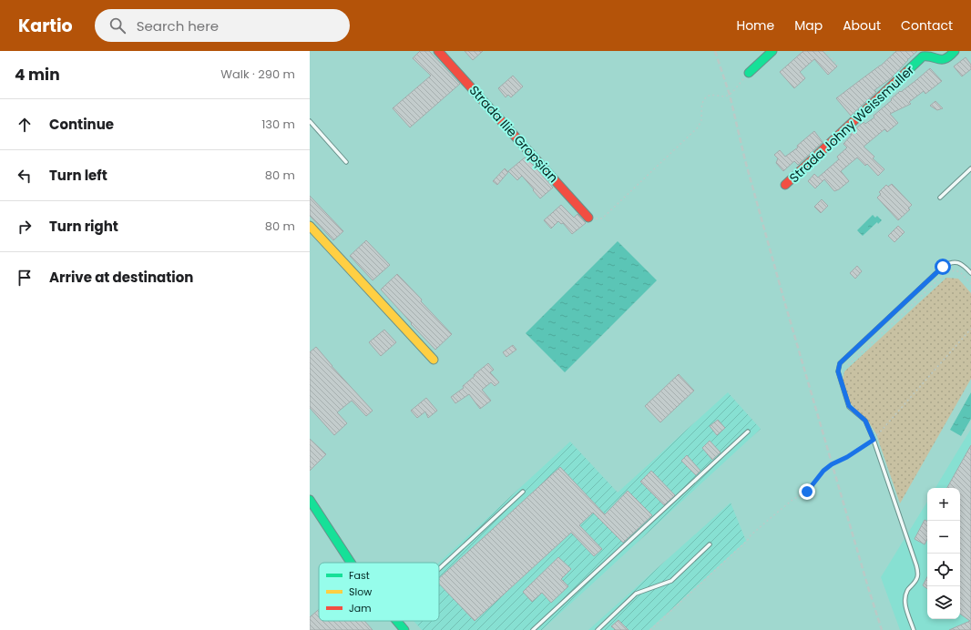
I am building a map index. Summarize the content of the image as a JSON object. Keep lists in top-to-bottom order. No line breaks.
{"streets":{"street":["Strada Johny Weissmuller","Strada Ilie Gropșian"]},"legend":["Fast","Slow","Jam"],"page":{"header":"Kartio","search":"Search here","nav":["Home","Map","About","Contact"],"heading":["4 min","Walk · 290 m"],"list":[["Continue","130 m"],["Turn left","80 m"],["Turn right","80 m"],"Arrive at destination"],"map_buttons":["+","−"]}}
